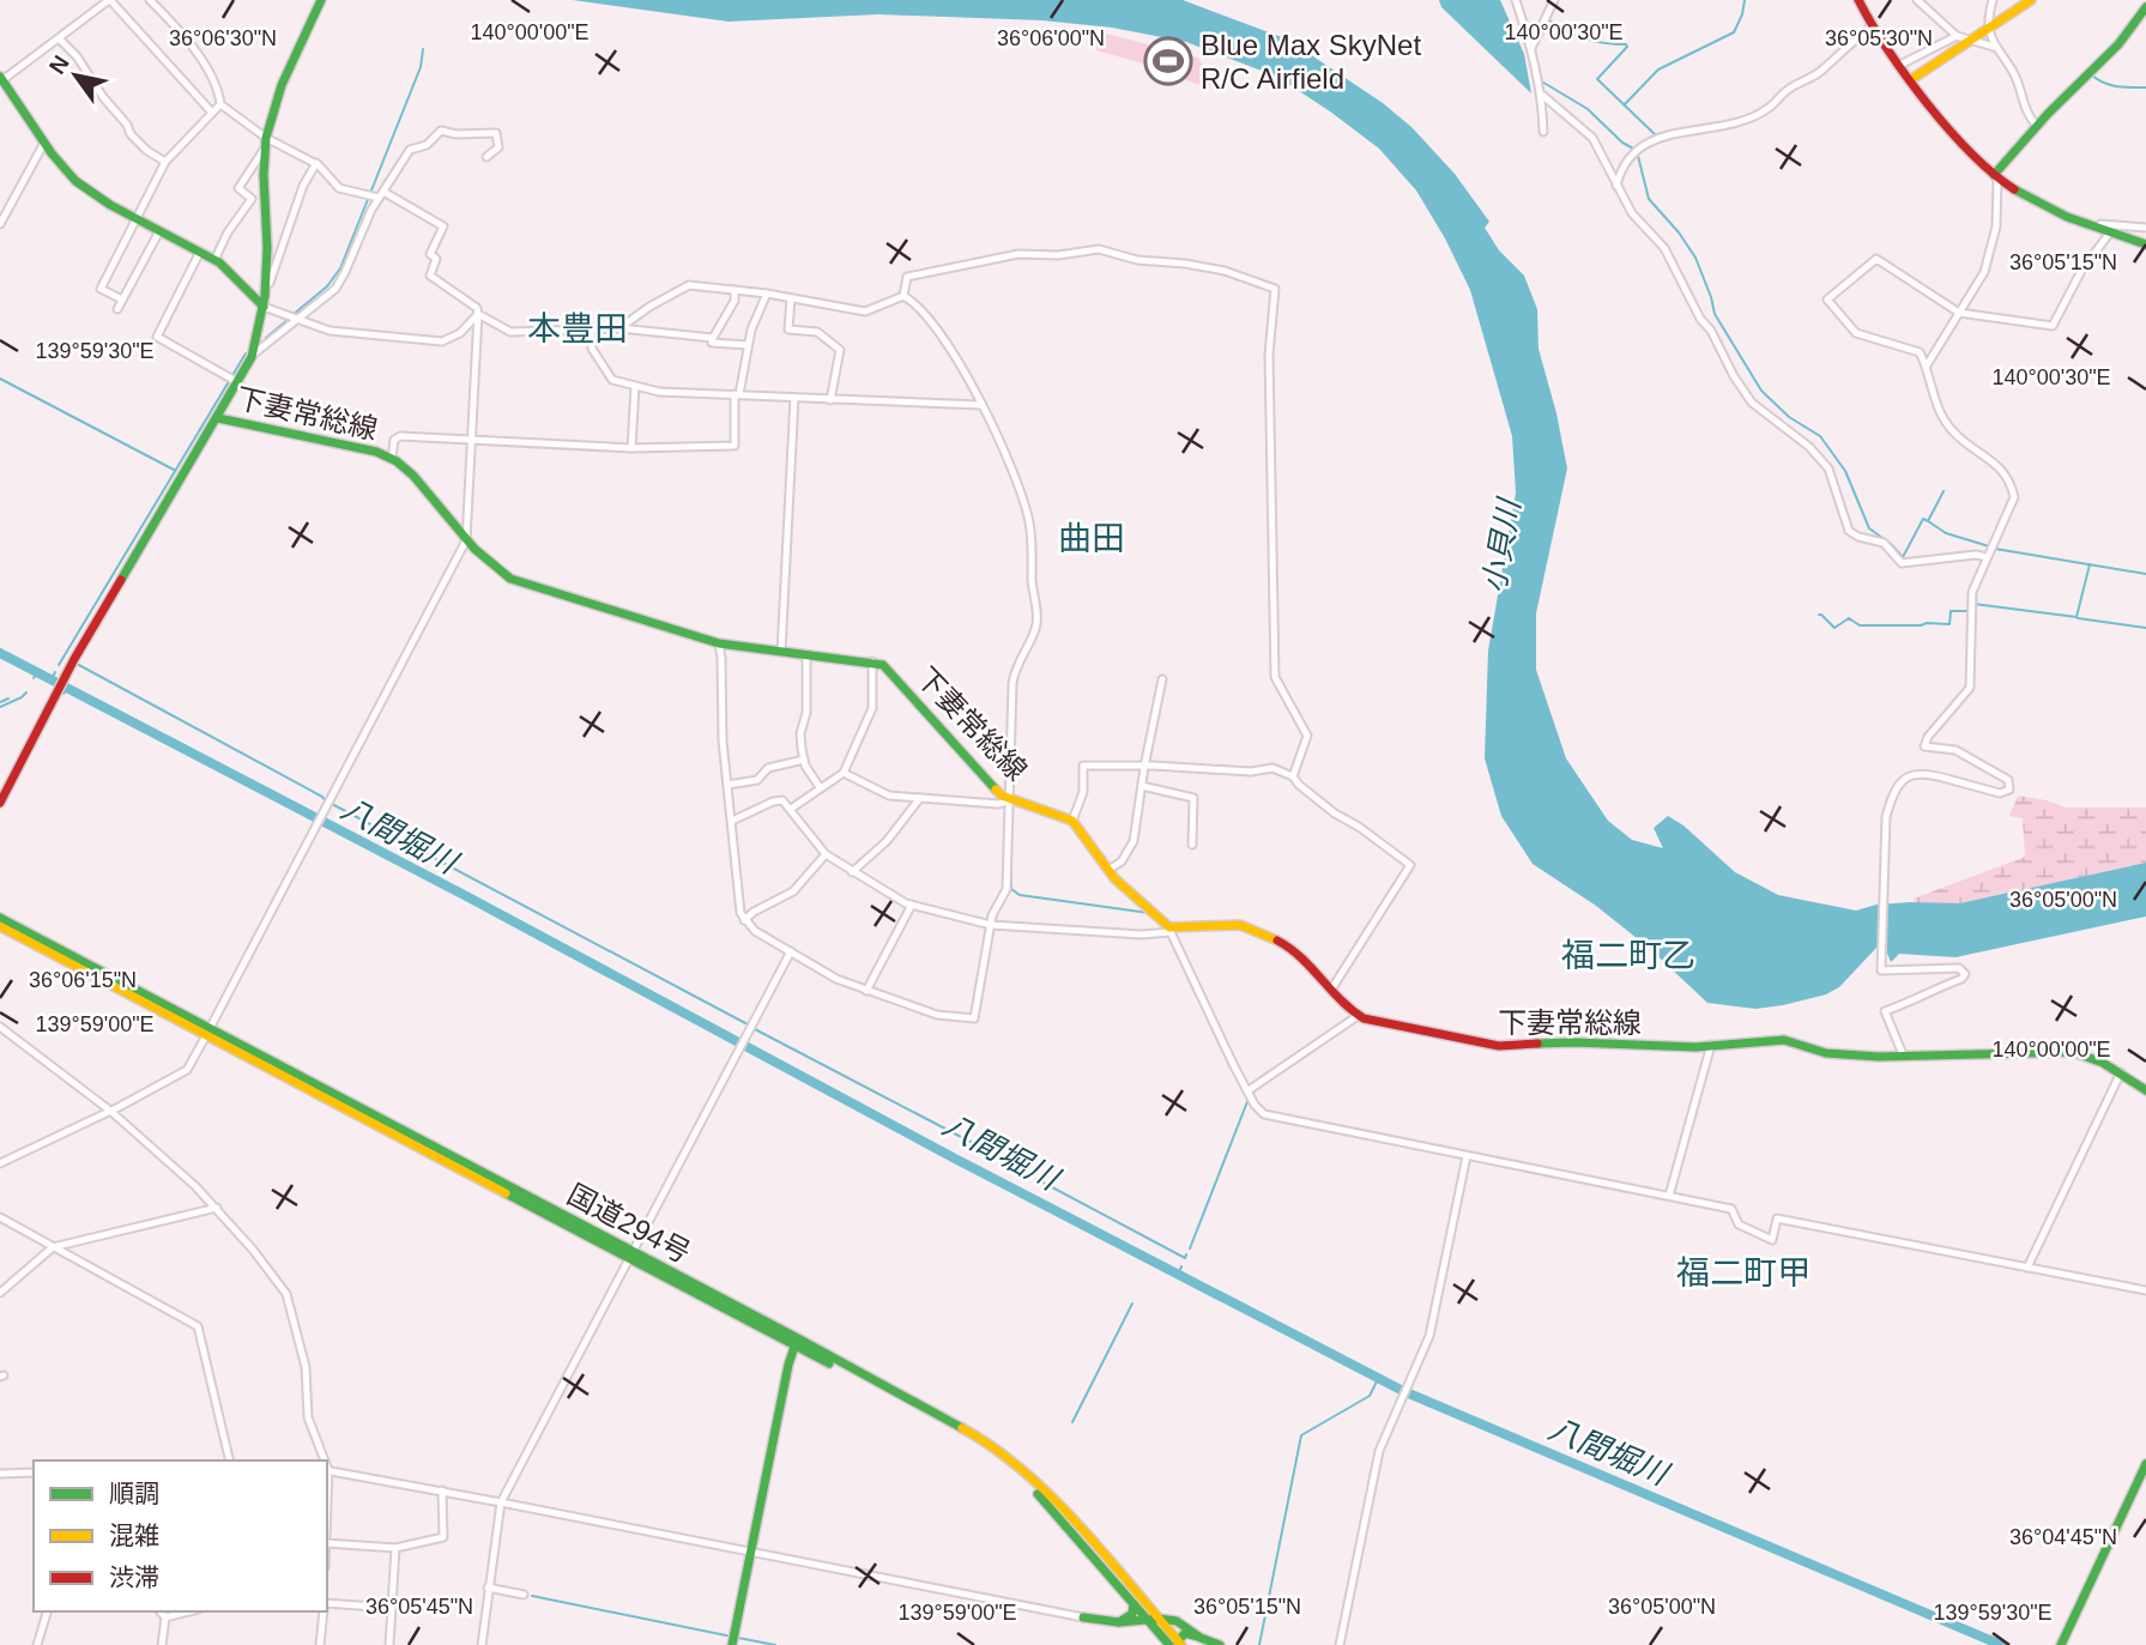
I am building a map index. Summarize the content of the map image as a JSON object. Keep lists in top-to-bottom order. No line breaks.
{"streets":{"main road":["下妻常総線","国道294号"]},"districts":["本豊田","曲田","福二町乙","福二町甲"],"water":["小貝川","八間堀川"],"places":{"sports":["Blue Max SkyNet R/C Airfield"]},"legend":["順調","混雑","渋滞"],"north":"top left","coordinates":["140°00'00\"E","140°00'30\"E","36°06'30\"N","36°06'00\"N","36°05'30\"N","36°05'15\"N","139°59'30\"E","36°05'00\"N","36°06'15\"N","139°59'00\"E","36°04'45\"N","36°05'45\"N"]}
